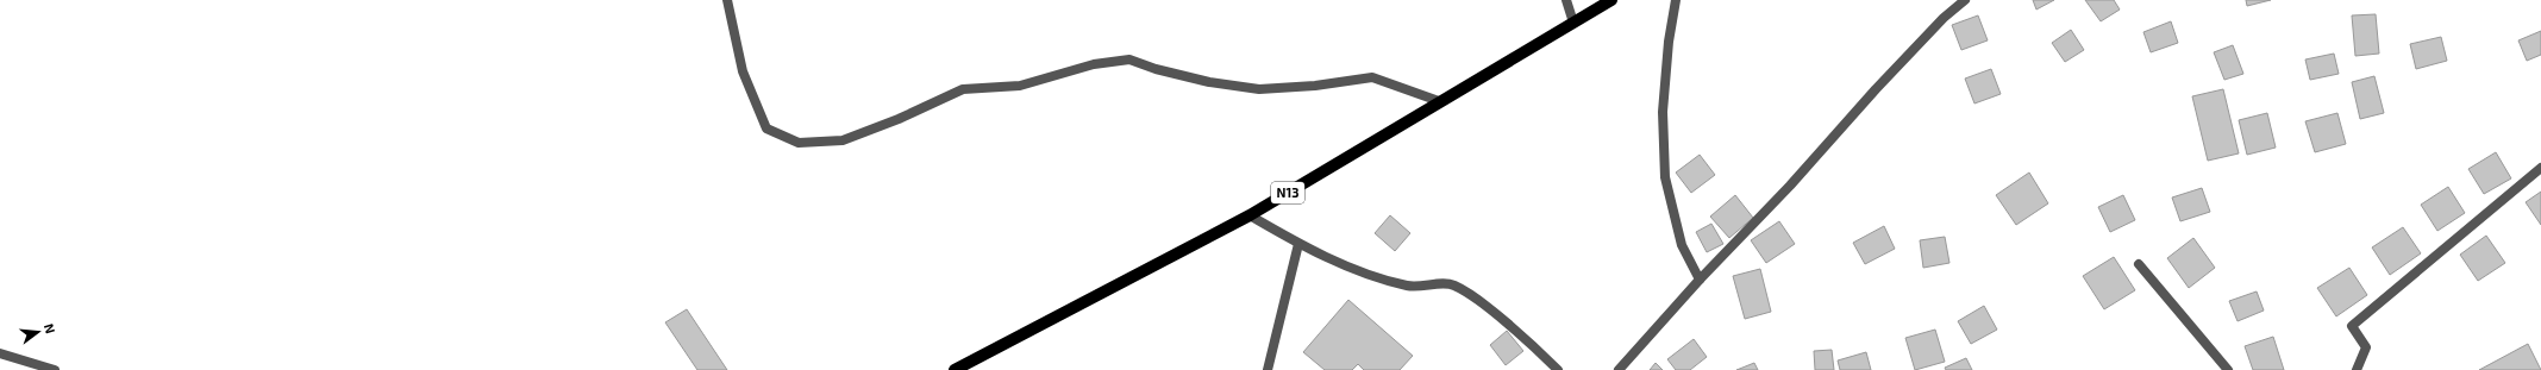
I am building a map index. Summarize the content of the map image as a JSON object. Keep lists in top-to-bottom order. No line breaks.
{"streets":{"main road":["N13"]},"north":"right"}
